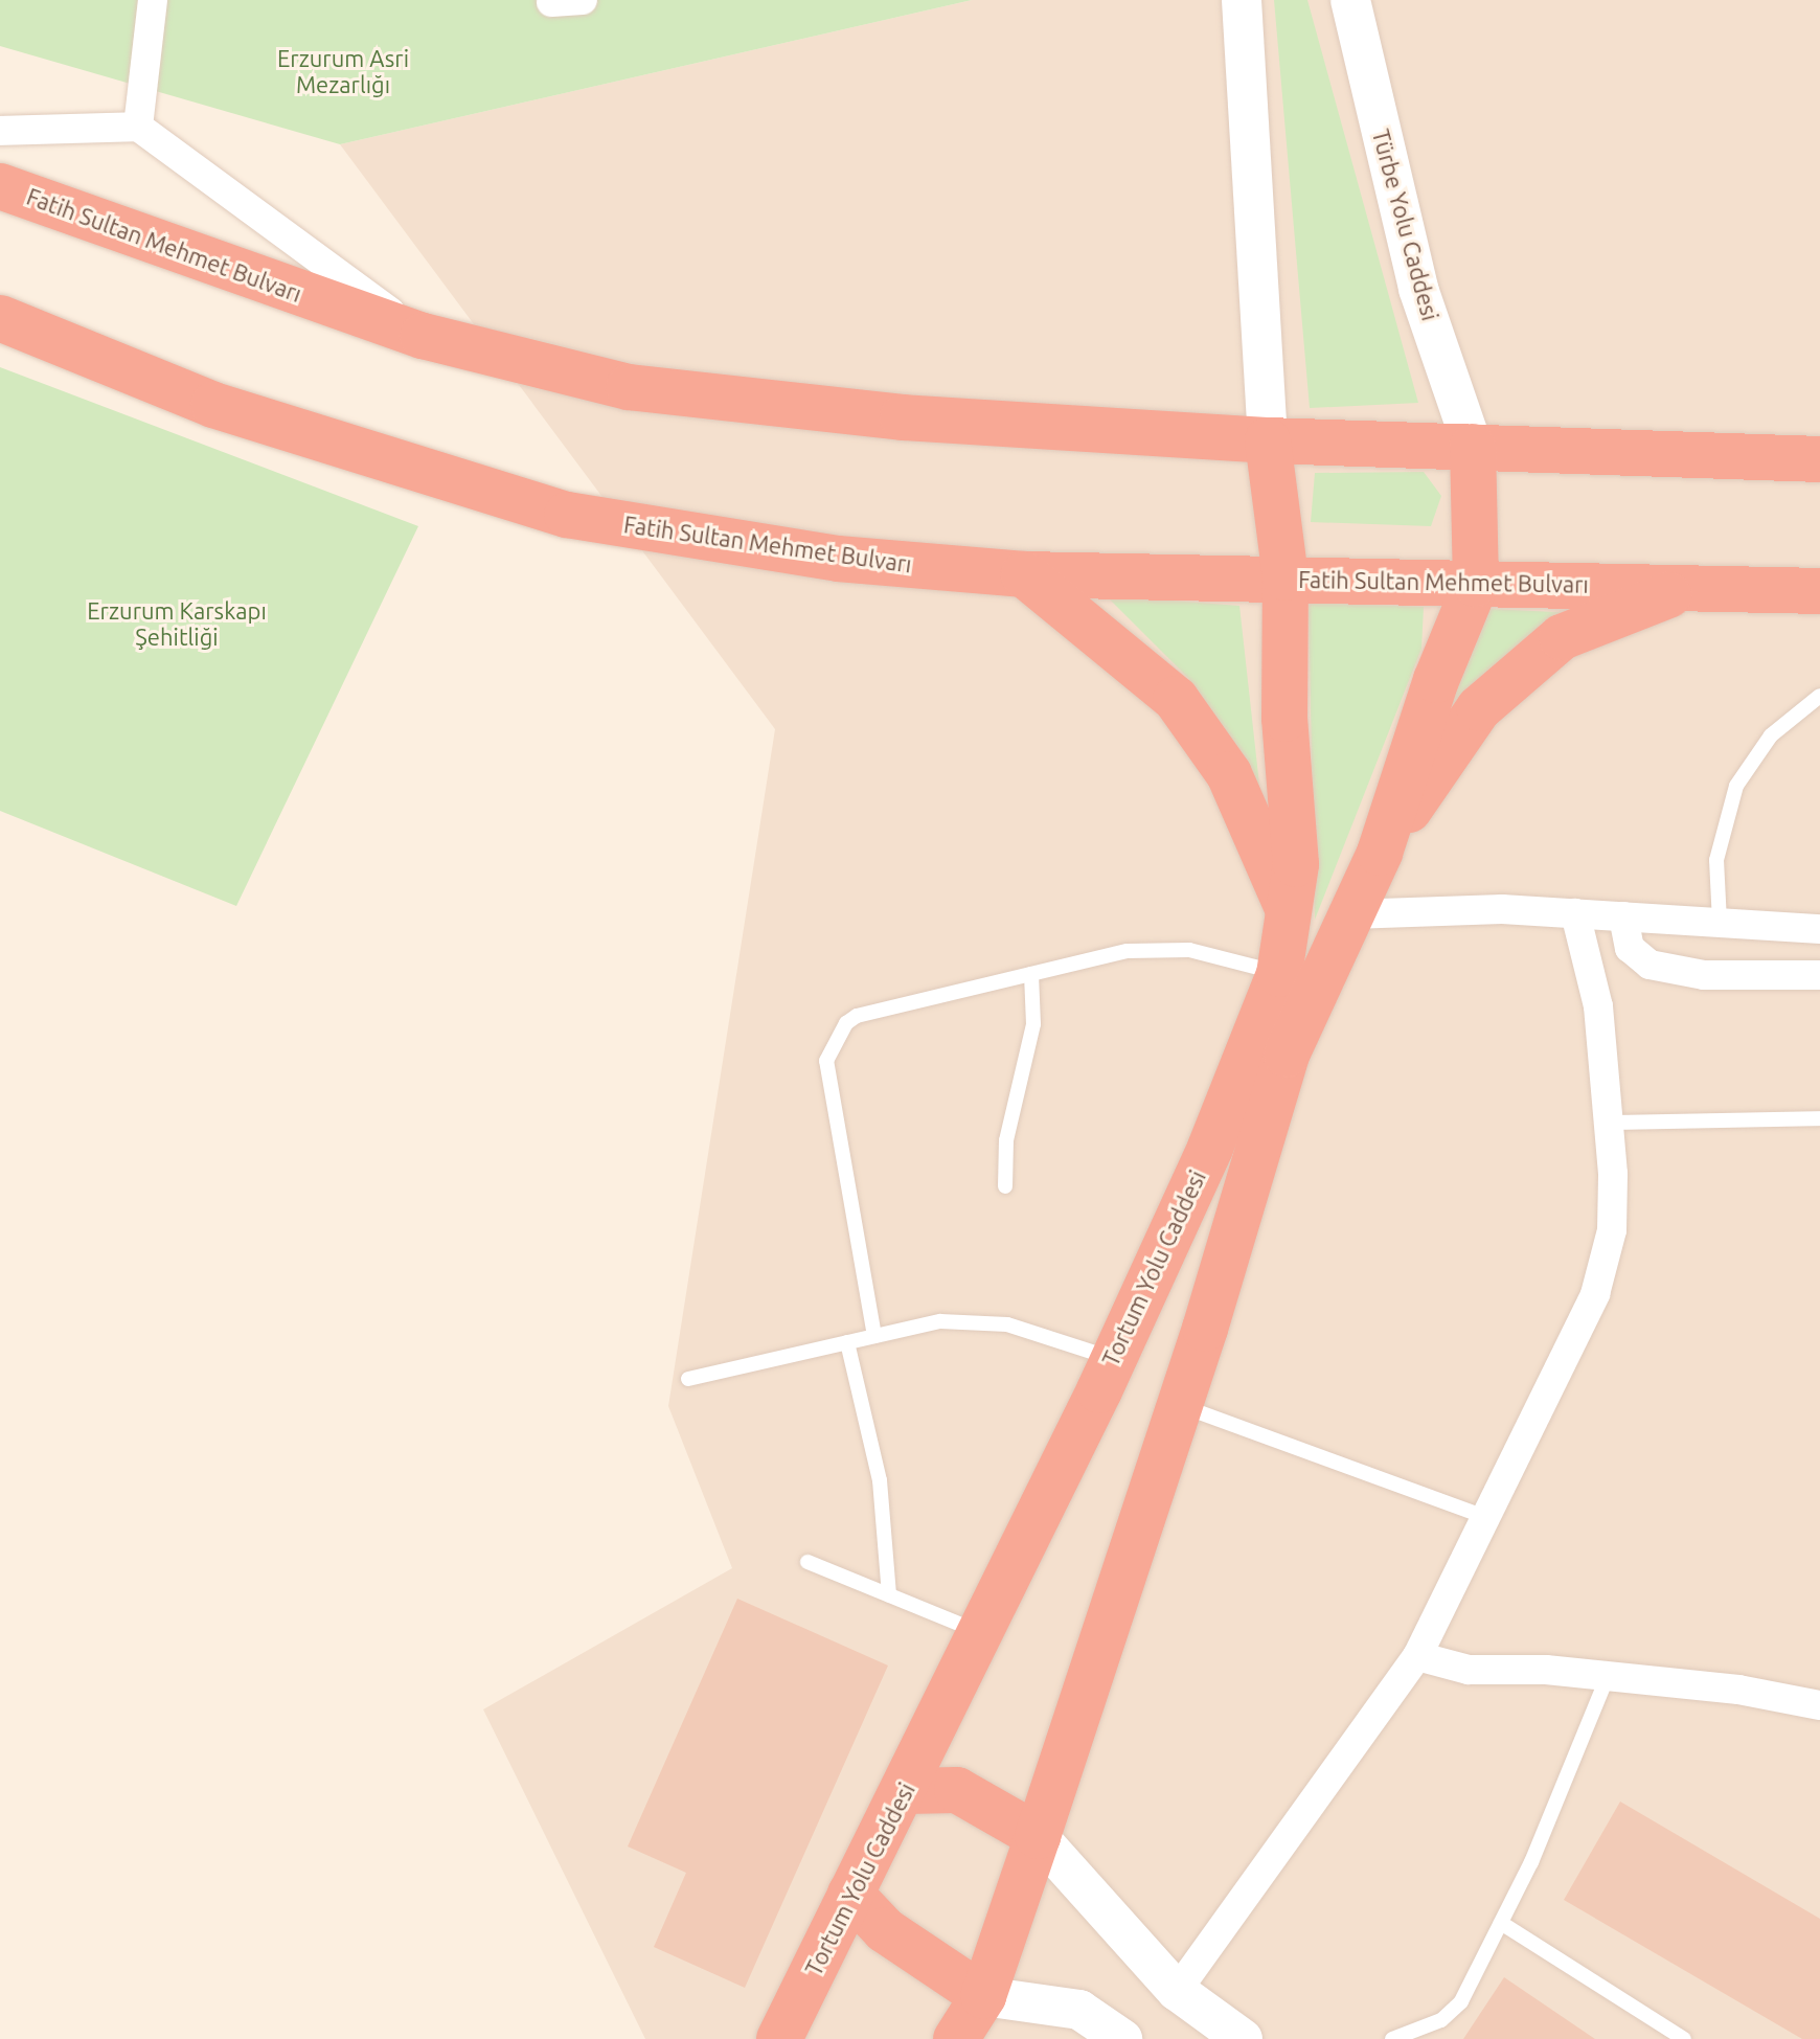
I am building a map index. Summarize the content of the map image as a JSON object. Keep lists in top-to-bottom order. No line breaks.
{"streets":{"highway":["Fatih Sultan Mehmet Bulvarı","Tortum Yolu Caddesi"],"street":["Türbe Yolu Caddesi"]},"crossings":[["Türbe Yolu Caddesi","Fatih Sultan Mehmet Bulvarı"],["Fatih Sultan Mehmet Bulvarı","Tortum Yolu Caddesi"]],"parks":["Erzurum Asri Mezarlığı","Erzurum Karskapı Şehitliği"]}
